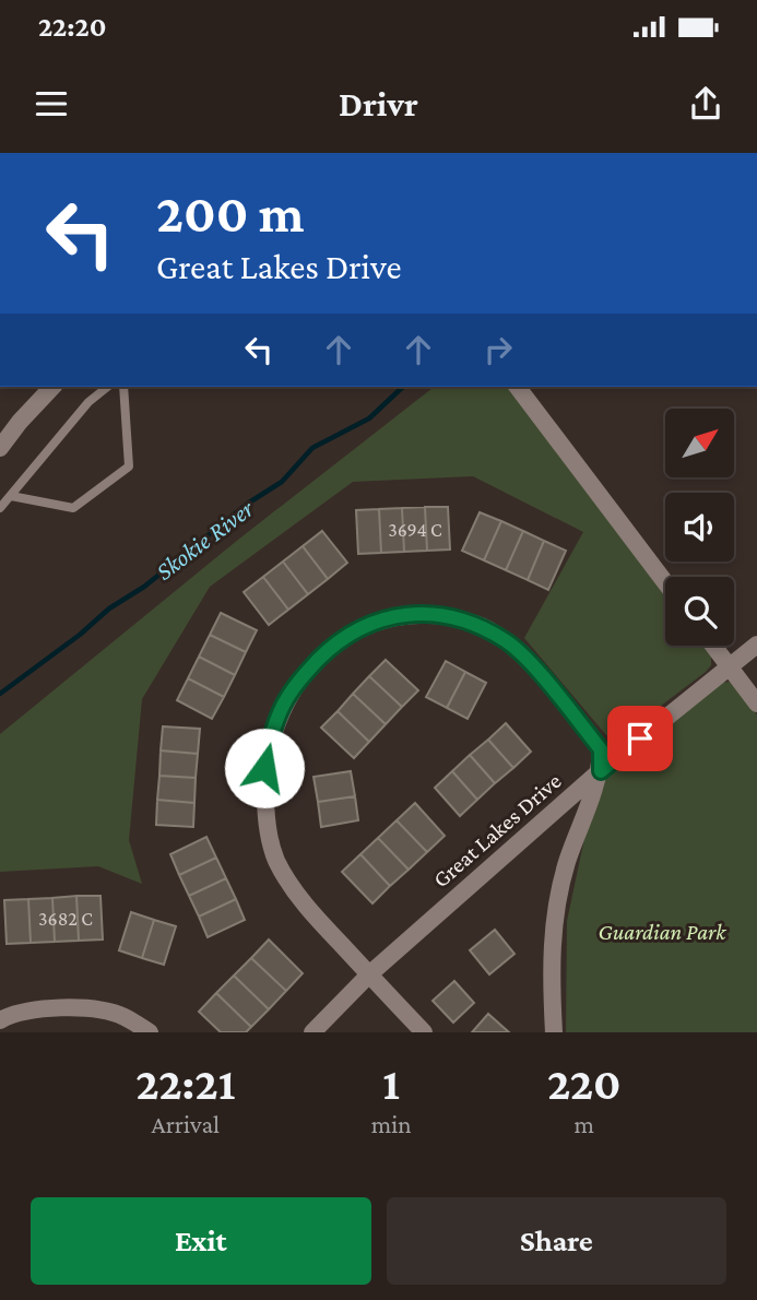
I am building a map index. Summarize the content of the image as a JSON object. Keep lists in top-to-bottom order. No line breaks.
{"streets":{"street":["Great Lakes Drive"]},"water":["Skokie River"],"parks":["Guardian Park"],"house_numbers":["3694 C","3682 C"],"north":"top right","page":{"status":"22:20","header":"Drivr","turn":["200 m","Great Lakes Drive"],"eta":["22:21","Arrival","1","min","220","m"],"buttons":["Exit","Share"]}}
